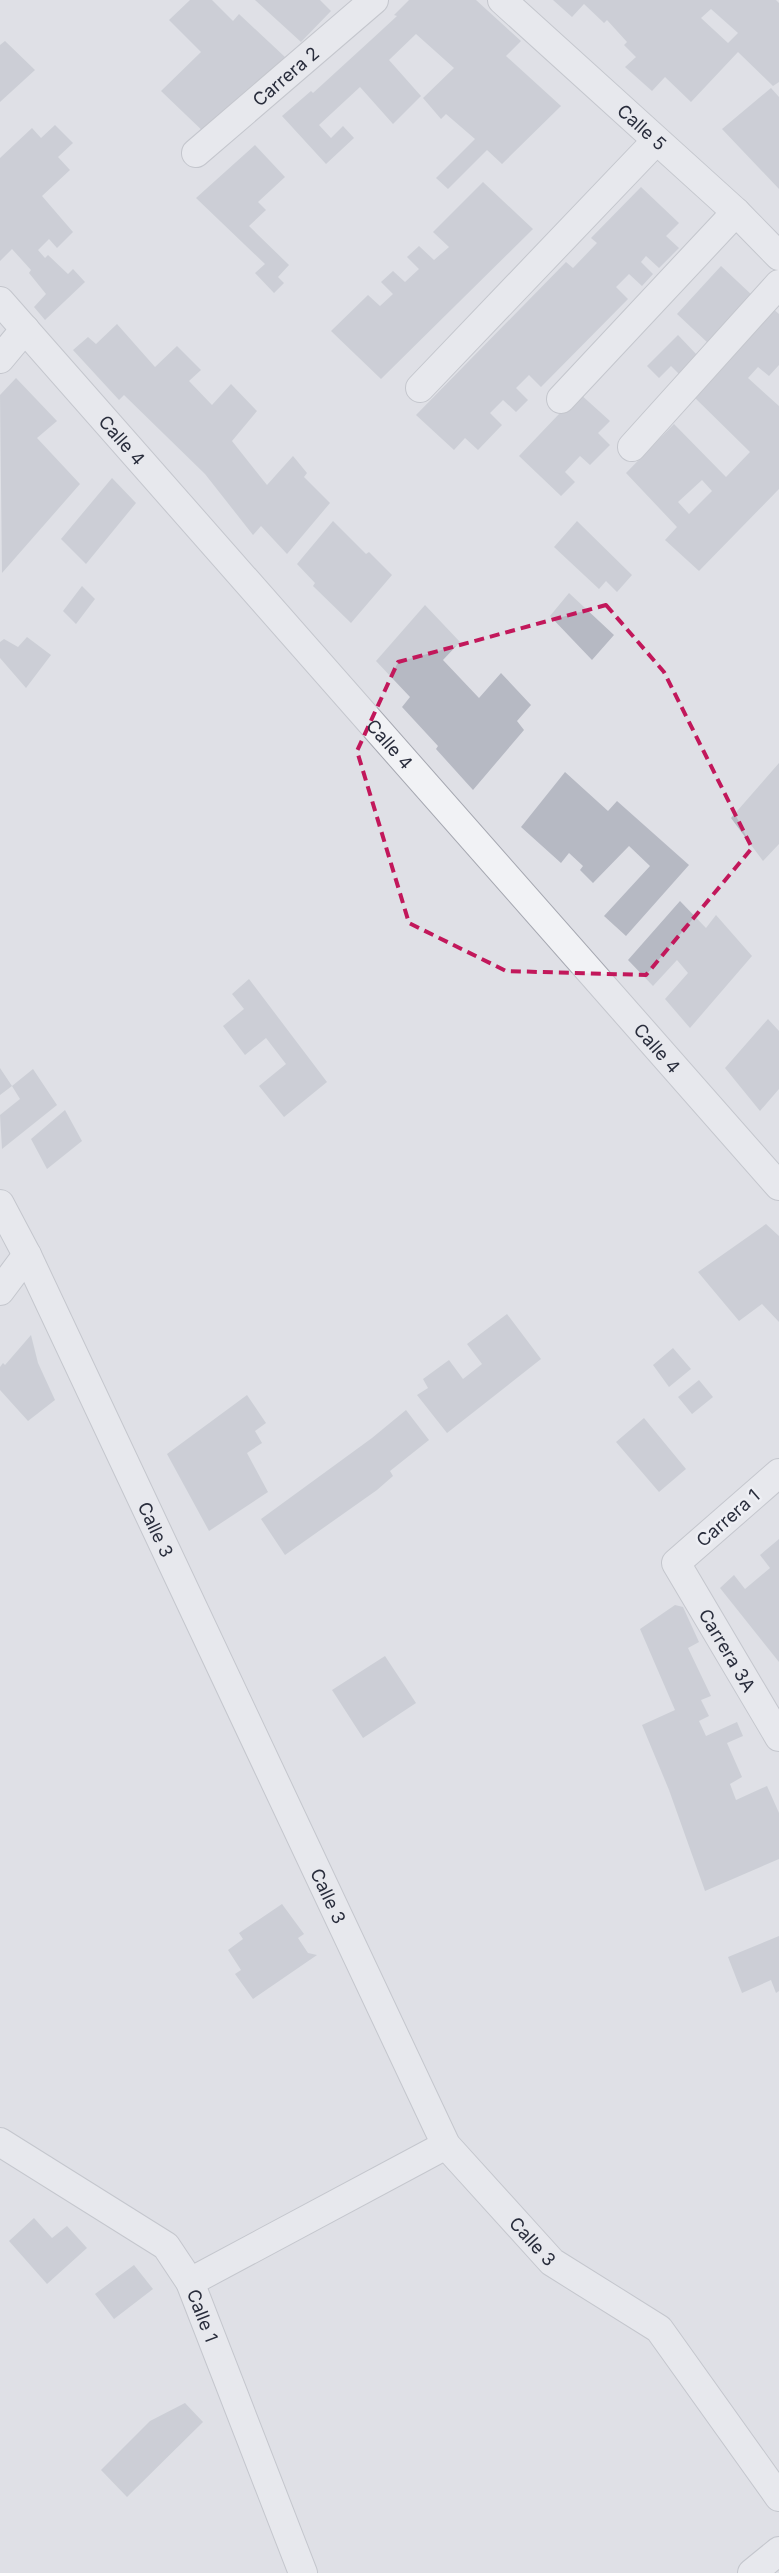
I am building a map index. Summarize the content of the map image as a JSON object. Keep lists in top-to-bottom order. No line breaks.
{"streets":{"street":["Carrera 2","Calle 5","Calle 4","Carrera 1","Calle 3","Carrera 3A","Calle 1"]},"crossings":[["Carrera 1","Carrera 3A"]]}
